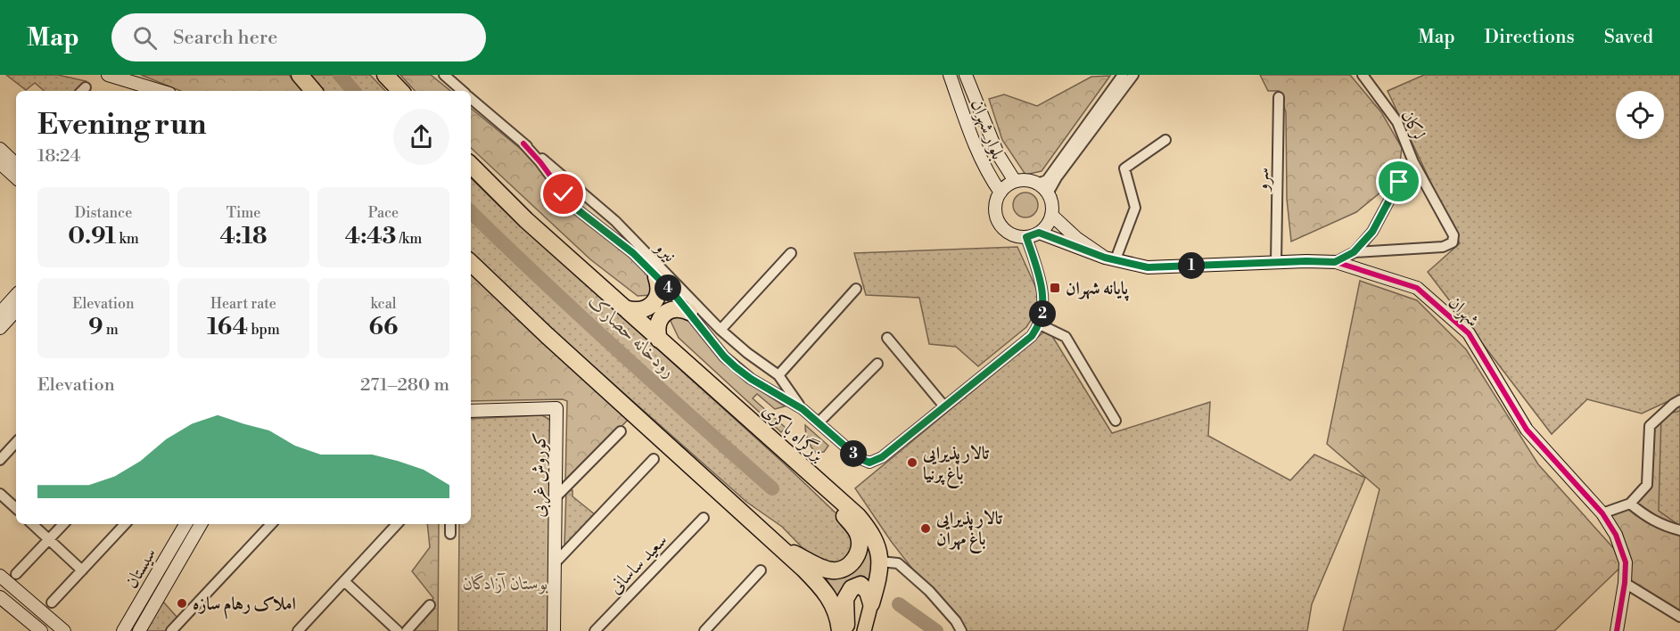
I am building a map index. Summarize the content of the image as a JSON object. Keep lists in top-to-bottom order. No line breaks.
{"streets":{"highway":["بزرگراه باکری"],"street":["لرکان","بلوار شهران","سرو","نیرو","شهران","کوروش غربی","سعید ساسانی","سیستان"]},"crossings":[["لرکان","شهران"],["سرو","شهران"]],"water":["رودخانه حصارک"],"parks":["بوستان آزادگان"],"places":{"transit":["پایانه شهران"],"other":["تالار پذیرایی باغ پرنیا","تالار پذیرایی باغ مهران","املاک رهام سازه"]},"page":{"header":"Map","search":"Search here","nav":["Map","Directions","Saved"],"heading":["Evening run","18:24"],"stats":[["Distance","0.91 km"],["Time","4:18"],["Pace","4:43 /km"],["Elevation","9 m"],["Heart rate","164 bpm"],["kcal","66"]],"pins":["1","4","2","3"],"chart":["Elevation","271–280 m"]}}
